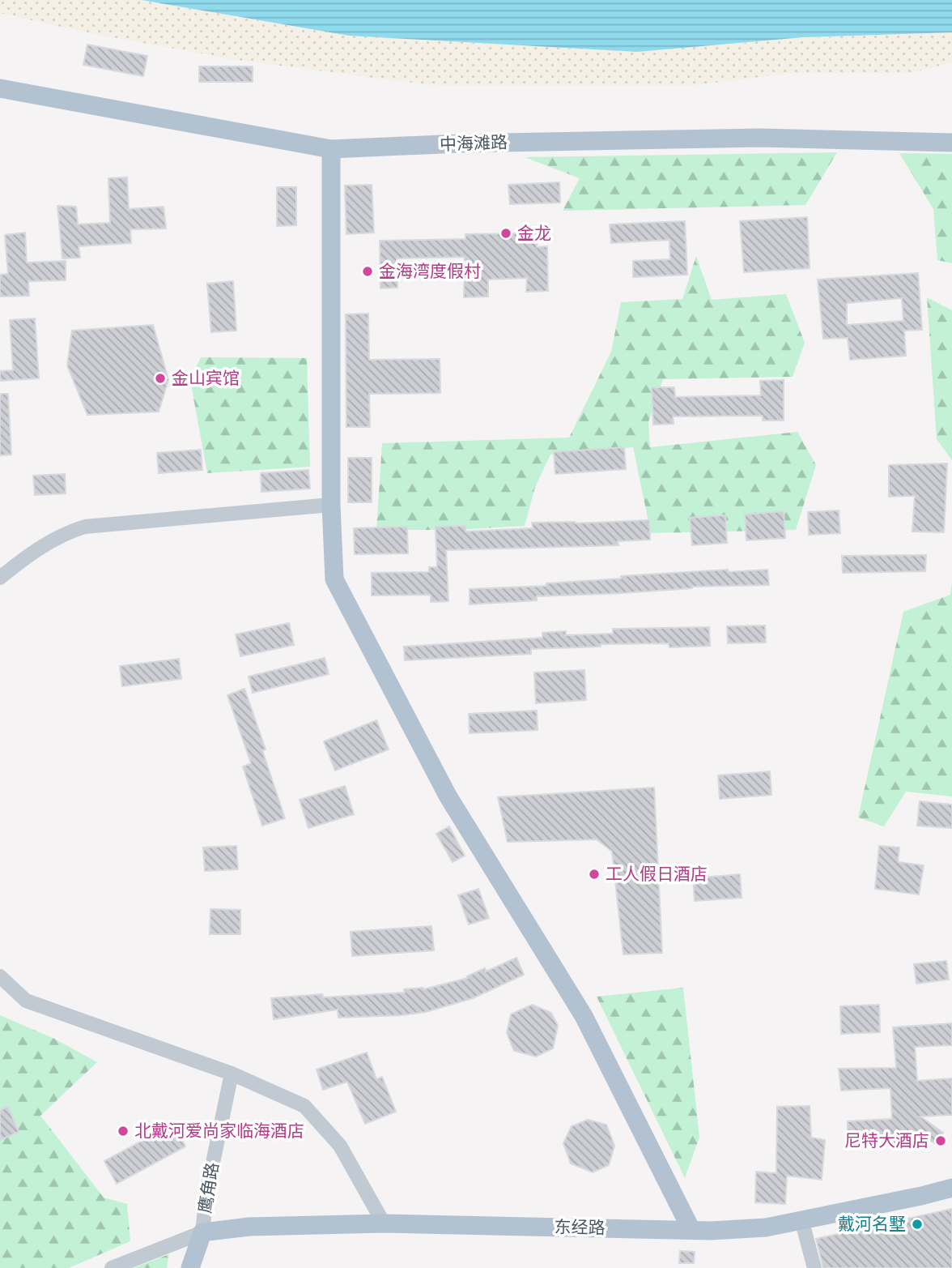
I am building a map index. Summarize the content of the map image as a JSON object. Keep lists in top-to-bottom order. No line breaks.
{"streets":{"main road":["中海滩路","鹰角路","东经路"]},"crossings":[["鹰角路","东经路"]],"places":["金龙","金海湾度假村","金山宾馆","工人假日酒店","北戴河爱尚家临海酒店","尼特大酒店","戴河名墅"]}
